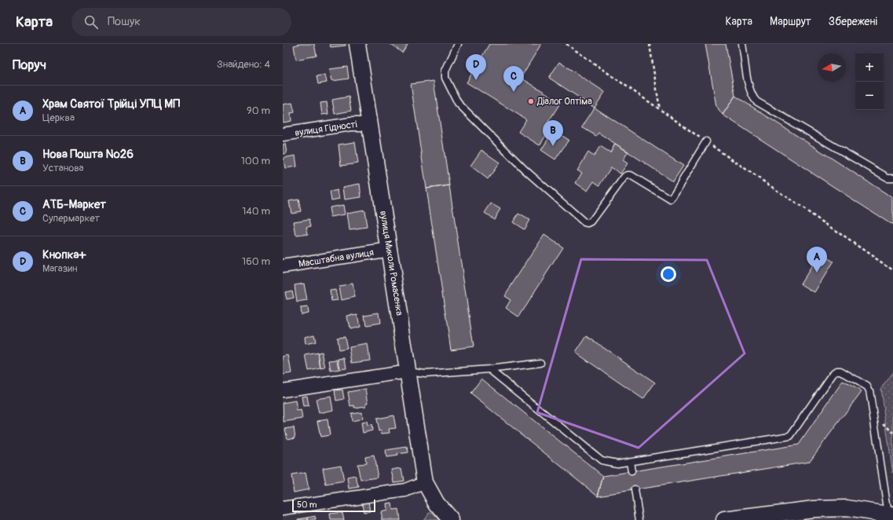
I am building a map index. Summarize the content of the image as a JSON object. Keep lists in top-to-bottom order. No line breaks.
{"streets":{"street":["вулиця Гідності","Масштабна вулиця","вулиця Миколи Ромасенка"]},"crossings":[["вулиця Гідності","вулиця Миколи Ромасенка"],["Масштабна вулиця","вулиця Миколи Ромасенка"]],"places":["Діалог Оптіма"],"scale_bar":"50 m","north":"left","page":{"header":"Карта","search":"Пошук","nav":["Карта","Маршрут","Збережені"],"heading":["Поруч","Знайдено: 4"],"map_buttons":["+","−"],"pins":["D","C","B","A"],"list":[{"mark":"A","name":"Храм Святої Трійці УПЦ МП","note":"Церква","value":"90 m"},{"mark":"B","name":"Нова Пошта №26","note":"Установа","value":"100 m"},{"mark":"C","name":"АТБ-Маркет","note":"Супермаркет","value":"140 m"},{"mark":"D","name":"Кнопка+","note":"Магазин","value":"160 m"}],"scale":"50 m"}}
